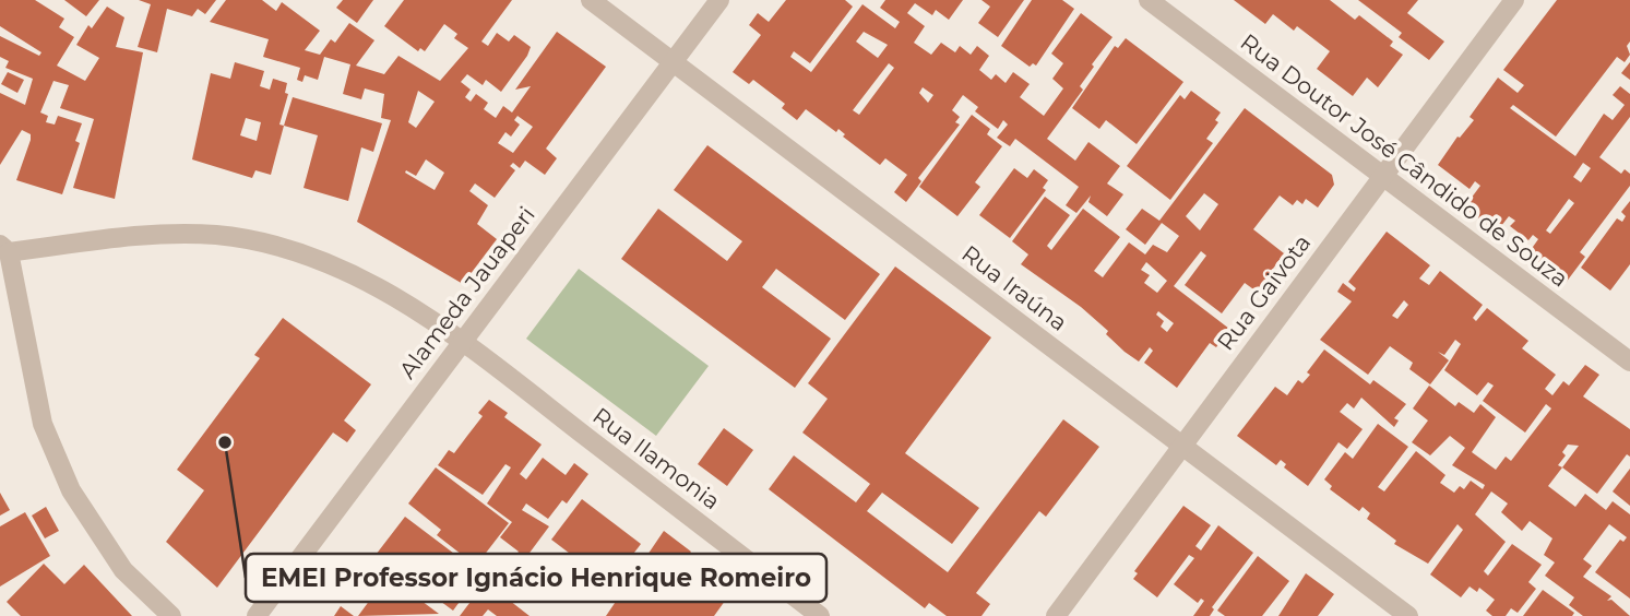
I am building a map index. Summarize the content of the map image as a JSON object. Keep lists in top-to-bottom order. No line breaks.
{"streets":{"street":["Rua Doutor José Cândido de Souza","Rua Iraúna","Alameda Jauaperi","Rua Gaivota","Rua Ilamonia"]},"crossings":[["Rua Doutor José Cândido de Souza","Rua Gaivota"],["Rua Iraúna","Alameda Jauaperi"],["Rua Iraúna","Rua Gaivota"],["Alameda Jauaperi","Rua Ilamonia"]],"places":["EMEI Professor Ignácio Henrique Romeiro"]}
